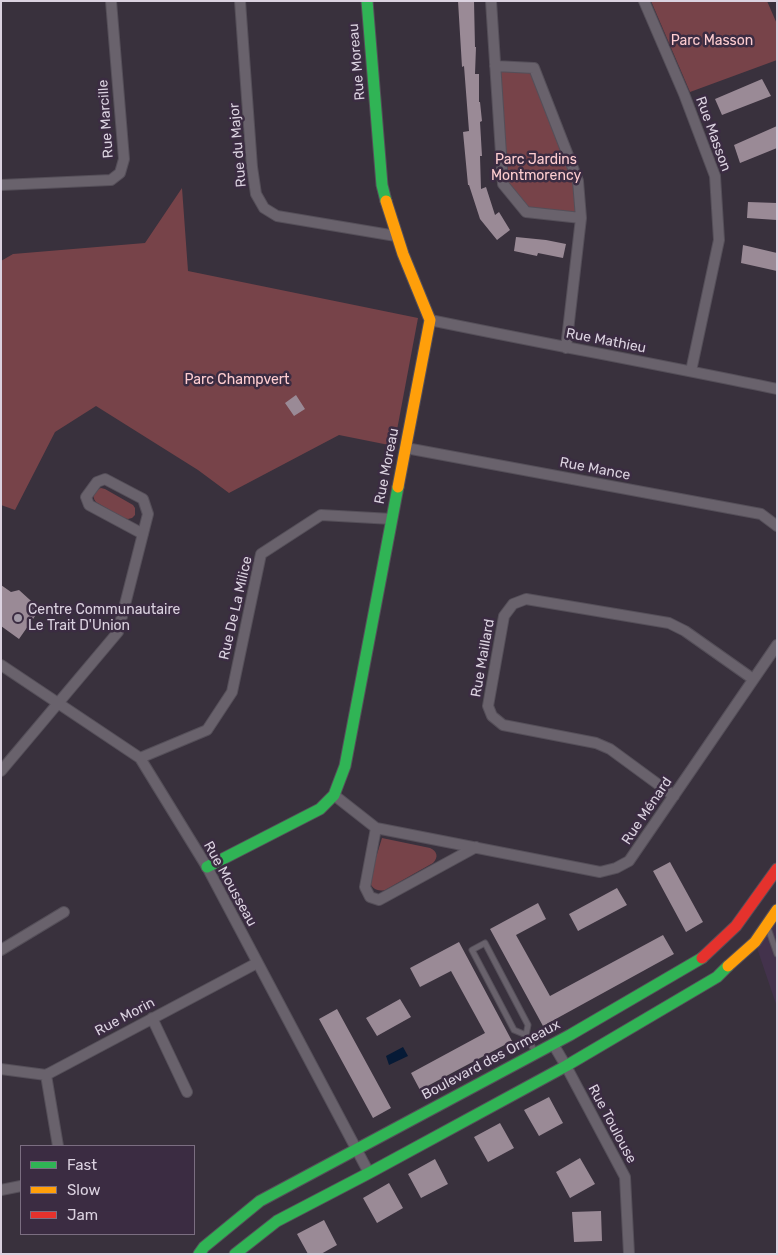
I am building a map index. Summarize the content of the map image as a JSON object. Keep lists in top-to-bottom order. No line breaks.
{"streets":{"street":["Rue Moreau","Rue Marcille","Rue Masson","Rue du Major","Rue Mathieu","Rue Mance","Rue De La Milice","Rue Maillard","Rue Ménard","Rue Mousseau","Rue Morin","Boulevard des Ormeaux","Rue Toulouse"]},"crossings":[["Rue Moreau","Rue du Major"],["Rue Moreau","Rue Mathieu"],["Rue Moreau","Rue Mance"],["Rue Moreau","Rue De La Milice"],["Rue Moreau","Rue Ménard"],["Rue Moreau","Rue Mousseau"],["Rue Masson","Rue Mathieu"],["Rue De La Milice","Rue Mousseau"],["Rue Maillard","Rue Ménard"],["Rue Mousseau","Rue Morin"],["Rue Mousseau","Boulevard des Ormeaux"],["Boulevard des Ormeaux","Rue Toulouse"]],"parks":["Parc Masson","Parc Jardins Montmorency","Parc Champvert"],"places":["Centre Communautaire Le Trait D'Union"],"legend":["Fast","Slow","Jam"]}
